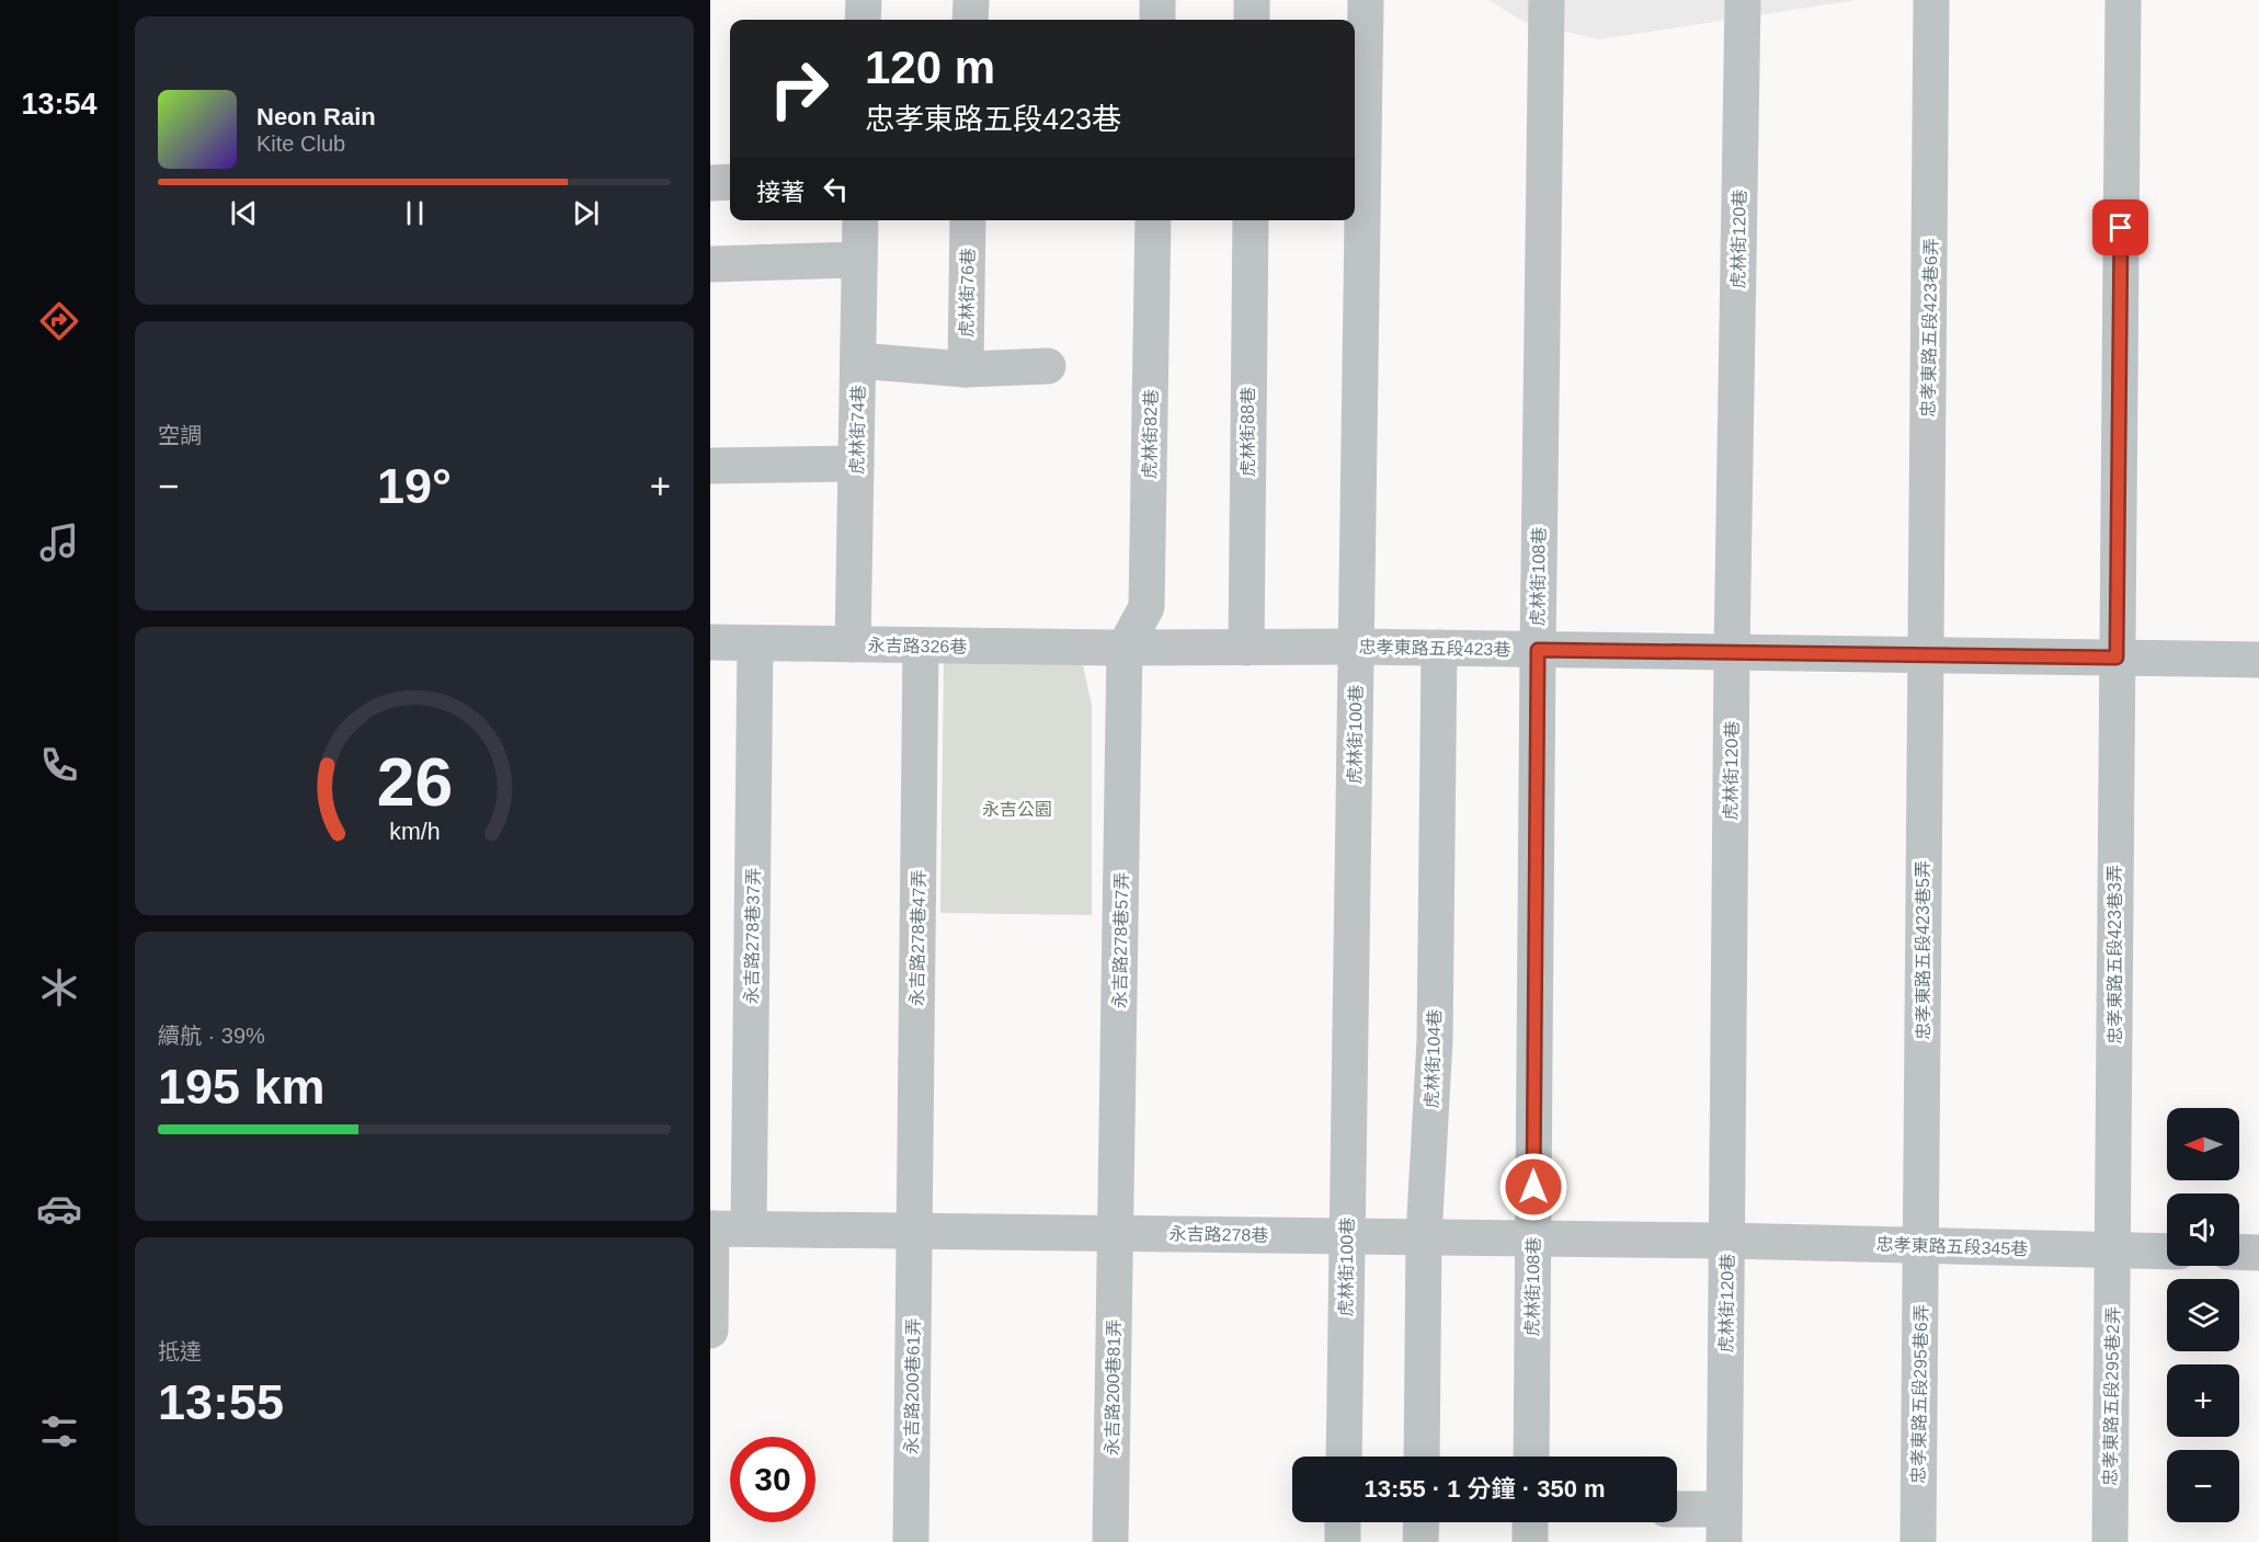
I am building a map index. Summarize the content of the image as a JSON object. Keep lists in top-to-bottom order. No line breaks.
{"streets":{"street":["虎林街120巷","虎林街76巷","忠孝東路五段423巷6弄","虎林街74巷","虎林街88巷","虎林街82巷","虎林街108巷","永吉路326巷","忠孝東路五段423巷","虎林街100巷","永吉路278巷37弄","永吉路278巷47弄","永吉路278巷57弄","忠孝東路五段423巷5弄","忠孝東路五段423巷3弄","虎林街104巷","永吉路278巷","忠孝東路五段345巷","永吉路200巷61弄","永吉路200巷81弄","忠孝東路五段295巷6弄","忠孝東路五段295巷2弄"]},"crossings":[["虎林街120巷","忠孝東路五段423巷"],["虎林街120巷","永吉路278巷"],["虎林街120巷","忠孝東路五段345巷"],["忠孝東路五段423巷6弄","忠孝東路五段423巷"],["忠孝東路五段423巷6弄","忠孝東路五段423巷5弄"],["虎林街74巷","永吉路326巷"],["虎林街88巷","忠孝東路五段423巷"],["虎林街82巷","永吉路326巷"],["虎林街82巷","忠孝東路五段423巷"],["虎林街82巷","永吉路278巷57弄"],["虎林街108巷","忠孝東路五段423巷"],["虎林街108巷","永吉路278巷"],["永吉路326巷","忠孝東路五段423巷"],["永吉路326巷","永吉路278巷37弄"],["永吉路326巷","永吉路278巷47弄"],["永吉路326巷","永吉路278巷57弄"],["忠孝東路五段423巷","虎林街100巷"],["忠孝東路五段423巷","永吉路278巷57弄"],["忠孝東路五段423巷","忠孝東路五段423巷5弄"],["忠孝東路五段423巷","忠孝東路五段423巷3弄"],["忠孝東路五段423巷","虎林街104巷"],["虎林街100巷","永吉路278巷"],["永吉路278巷37弄","永吉路278巷"],["永吉路278巷47弄","永吉路278巷"],["永吉路278巷47弄","永吉路200巷61弄"],["永吉路278巷57弄","永吉路278巷"],["永吉路278巷57弄","永吉路200巷81弄"],["忠孝東路五段423巷5弄","忠孝東路五段345巷"],["忠孝東路五段423巷5弄","忠孝東路五段295巷6弄"],["忠孝東路五段423巷3弄","忠孝東路五段345巷"],["忠孝東路五段423巷3弄","忠孝東路五段295巷2弄"],["虎林街104巷","永吉路278巷"],["永吉路278巷","忠孝東路五段345巷"],["永吉路278巷","永吉路200巷61弄"],["永吉路278巷","永吉路200巷81弄"],["忠孝東路五段345巷","忠孝東路五段295巷6弄"],["忠孝東路五段345巷","忠孝東路五段295巷2弄"]],"parks":["永吉公園"],"north":"left","page":{"tabs":"13:54","turn":["120 m","忠孝東路五段423巷"],"song":["Neon Rain","Kite Club"],"then":"接著","tile":["空調",["續航 · 39%","195 km"],["抵達","13:55"]],"heat":["−","19°","+"],"map_buttons":["+","−"],"limit":"30","trip":"13:55 · 1 分鐘 · 350 m","gauge":["26","km/h"]}}
